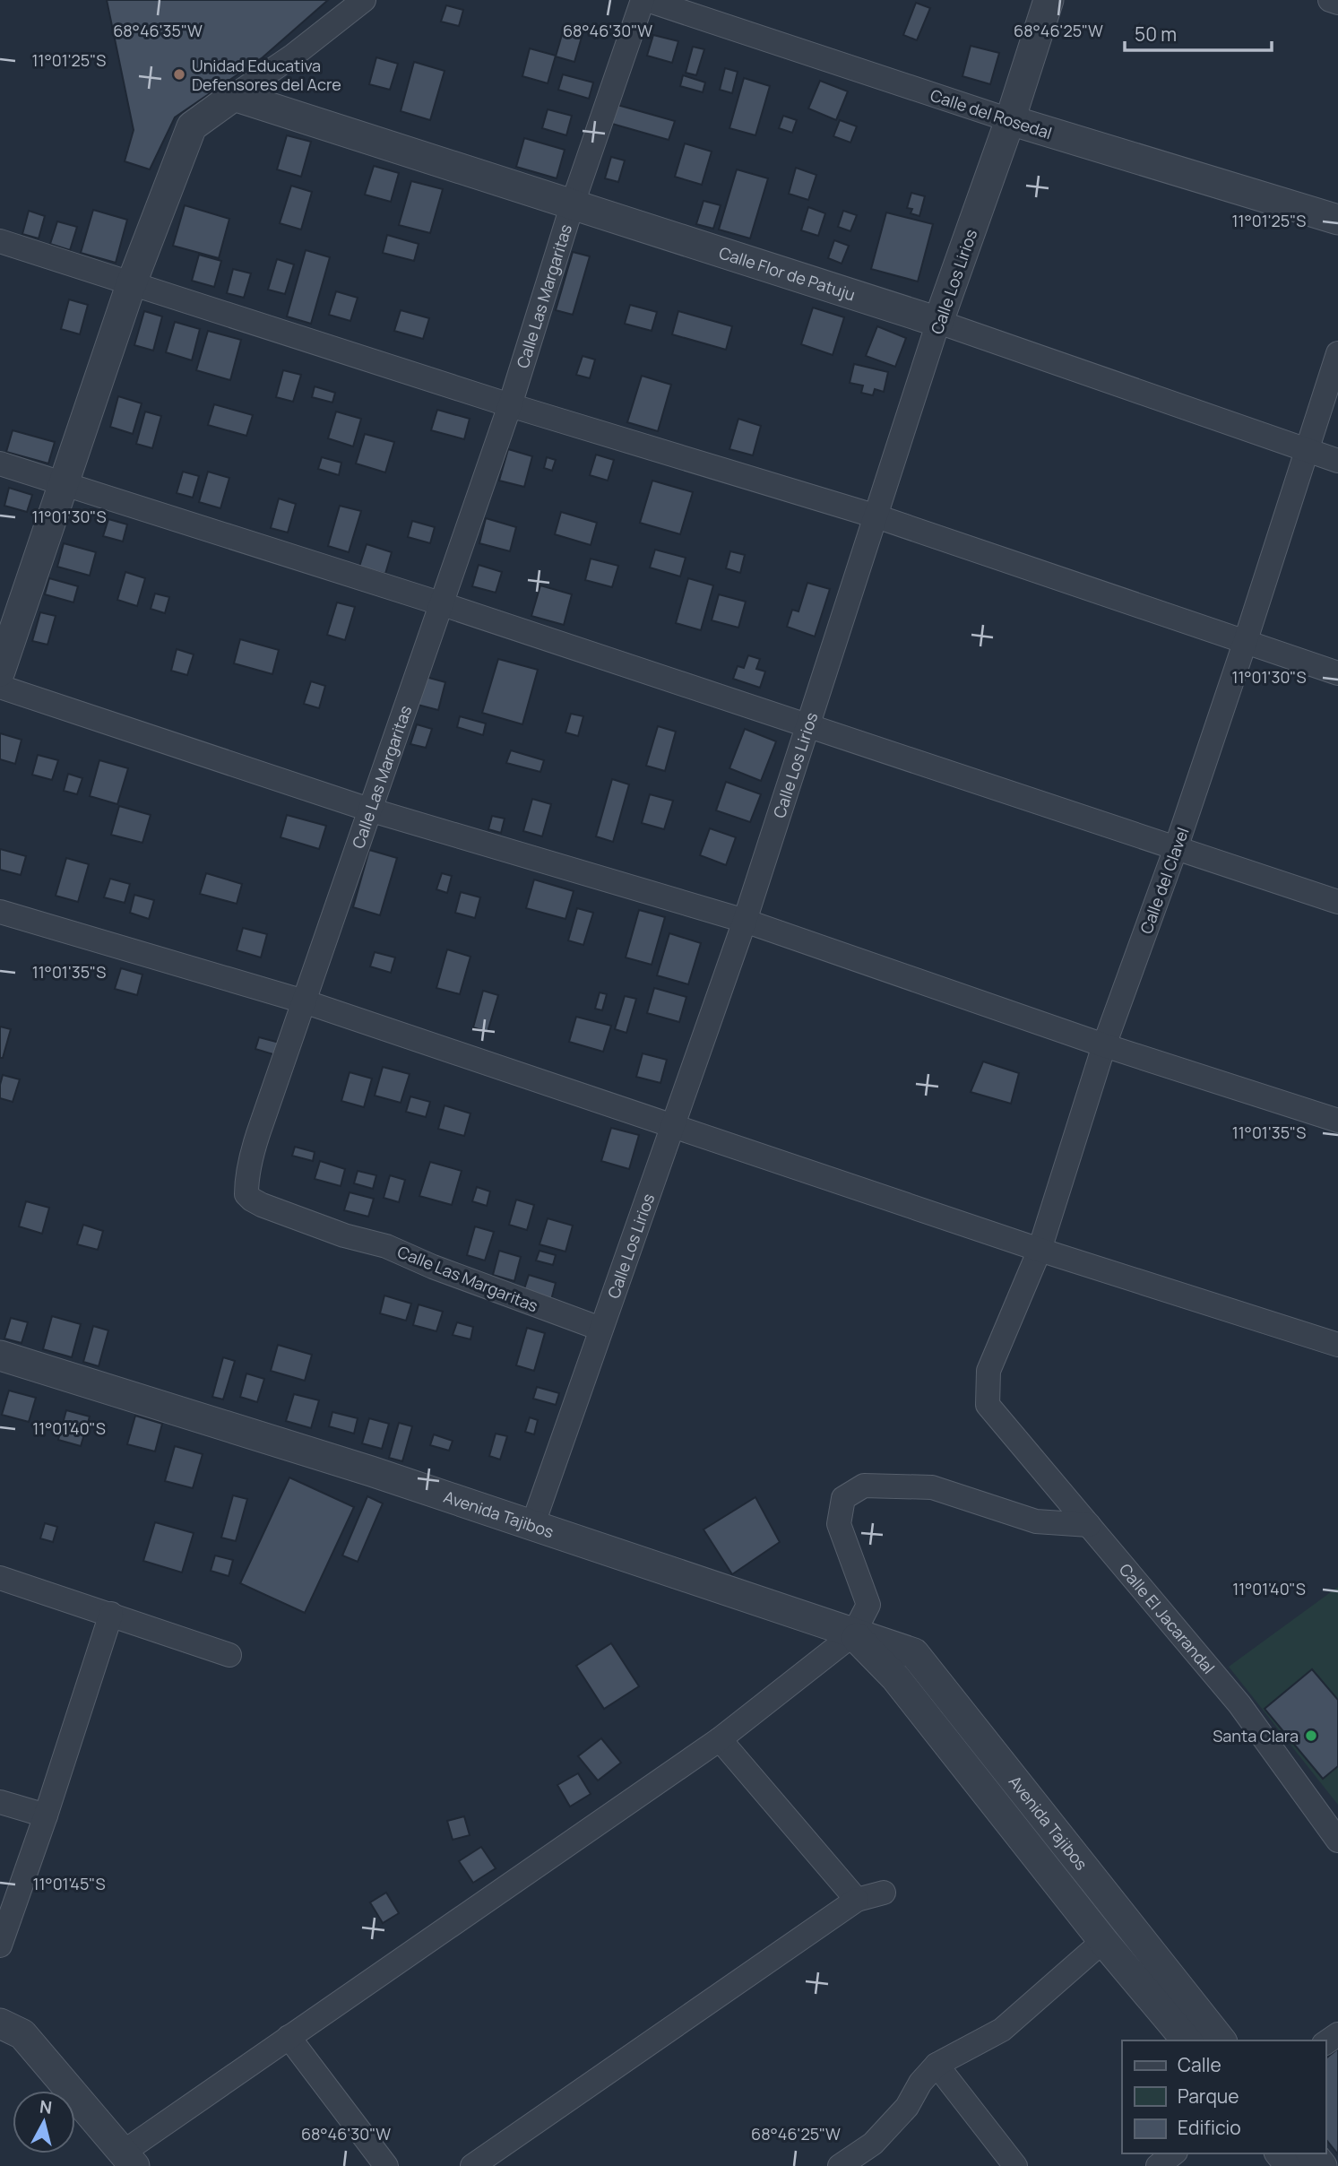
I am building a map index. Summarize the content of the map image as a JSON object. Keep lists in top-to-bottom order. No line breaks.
{"streets":{"street":["Calle del Rosedal","Calle Flor de Patuju","Calle Los Lirios","Calle Las Margaritas","Calle del Clavel","Avenida Tajibos","Calle El Jacarandal"]},"crossings":[["Calle del Rosedal","Calle Los Lirios"],["Calle del Rosedal","Calle Las Margaritas"],["Calle Flor de Patuju","Calle Los Lirios"],["Calle Flor de Patuju","Calle Las Margaritas"],["Calle Flor de Patuju","Calle del Clavel"],["Calle Los Lirios","Calle Las Margaritas"],["Calle Los Lirios","Avenida Tajibos"],["Calle del Clavel","Calle El Jacarandal"]],"places":["Unidad Educativa Defensores del Acre","Santa Clara"],"legend":["Calle","Parque","Edificio"],"scale_bar":"50 m","north":"top","coordinates":["68°46'35\"W","68°46'30\"W","68°46'25\"W","11°01'25\"S","11°01'30\"S","11°01'35\"S","11°01'40\"S","11°01'45\"S"]}
